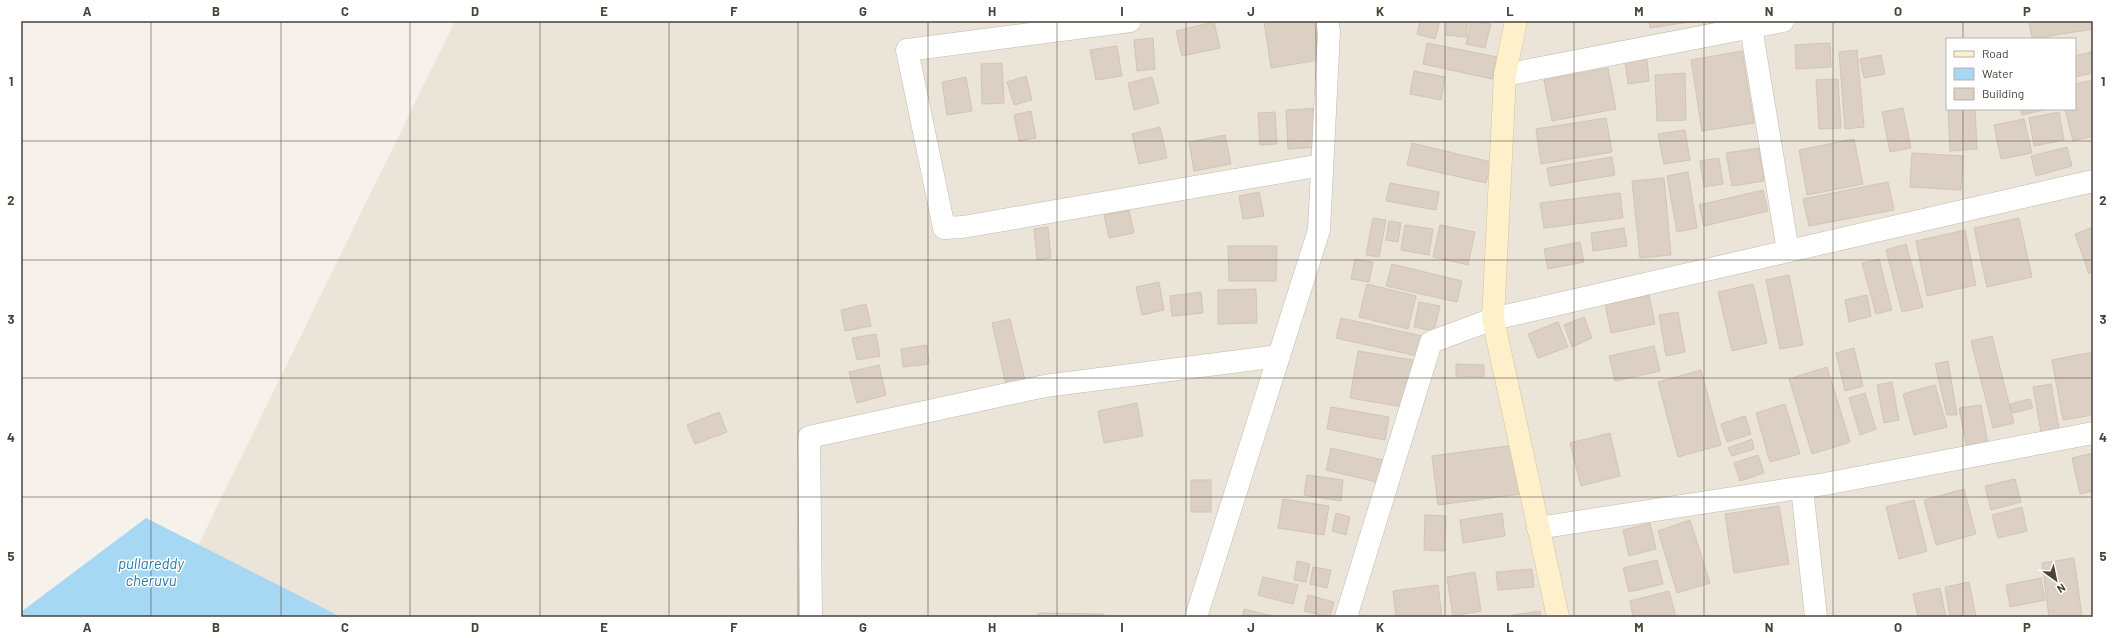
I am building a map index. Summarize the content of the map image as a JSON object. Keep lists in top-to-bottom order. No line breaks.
{"water":["pullareddy cheruvu"],"legend":["Road","Water","Building"],"north":"bottom right","grid":{"columns":["A","B","C","D","E","F","G","H","I","J","K","L","M","N","O","P"],"rows":["1","2","3","4","5"]}}
